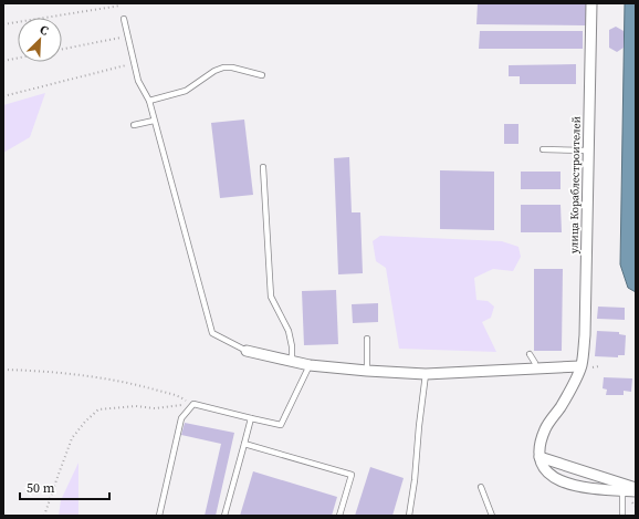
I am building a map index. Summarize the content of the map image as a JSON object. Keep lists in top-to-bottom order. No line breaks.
{"streets":{"street":["улица Кораблестроителей"]},"scale_bar":"50 m","north":"top right"}
